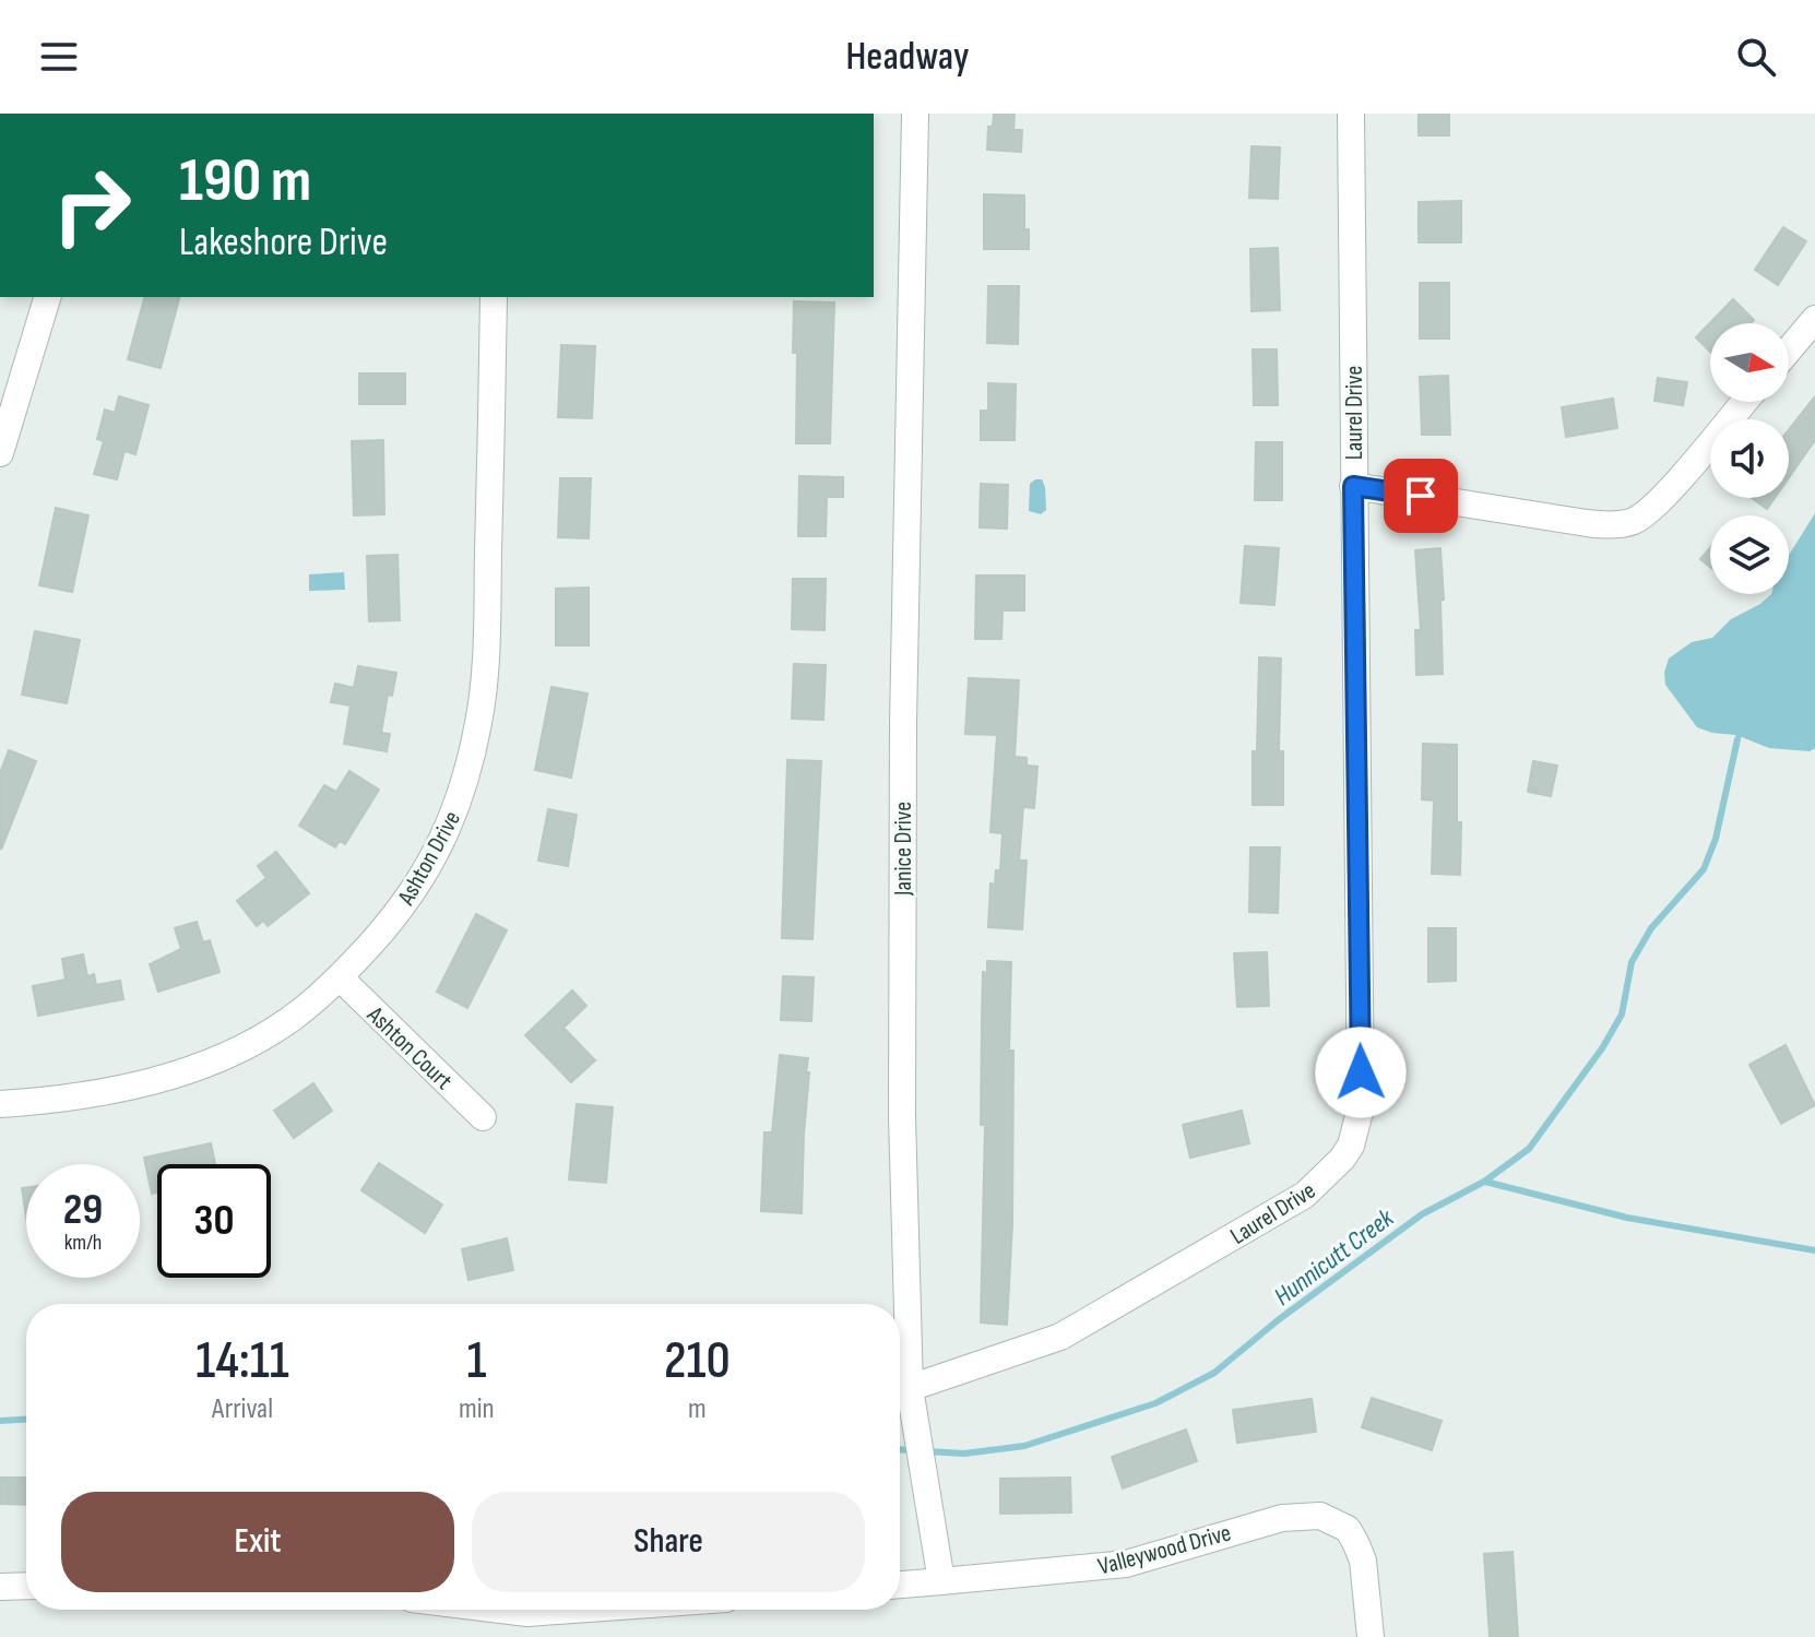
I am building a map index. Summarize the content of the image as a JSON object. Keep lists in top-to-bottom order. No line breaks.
{"streets":{"street":["Laurel Drive","Janice Drive","Ashton Drive","Ashton Court","Valleywood Drive"]},"crossings":[["Laurel Drive","Janice Drive"],["Janice Drive","Valleywood Drive"],["Ashton Drive","Ashton Court"]],"water":["Hunnicutt Creek"],"north":"right","page":{"header":"Headway","turn":["190 m","Lakeshore Drive"],"speed":"29 km/h","limit":"30","eta":["14:11","Arrival","1","min","210","m"],"buttons":["Exit","Share"]}}
